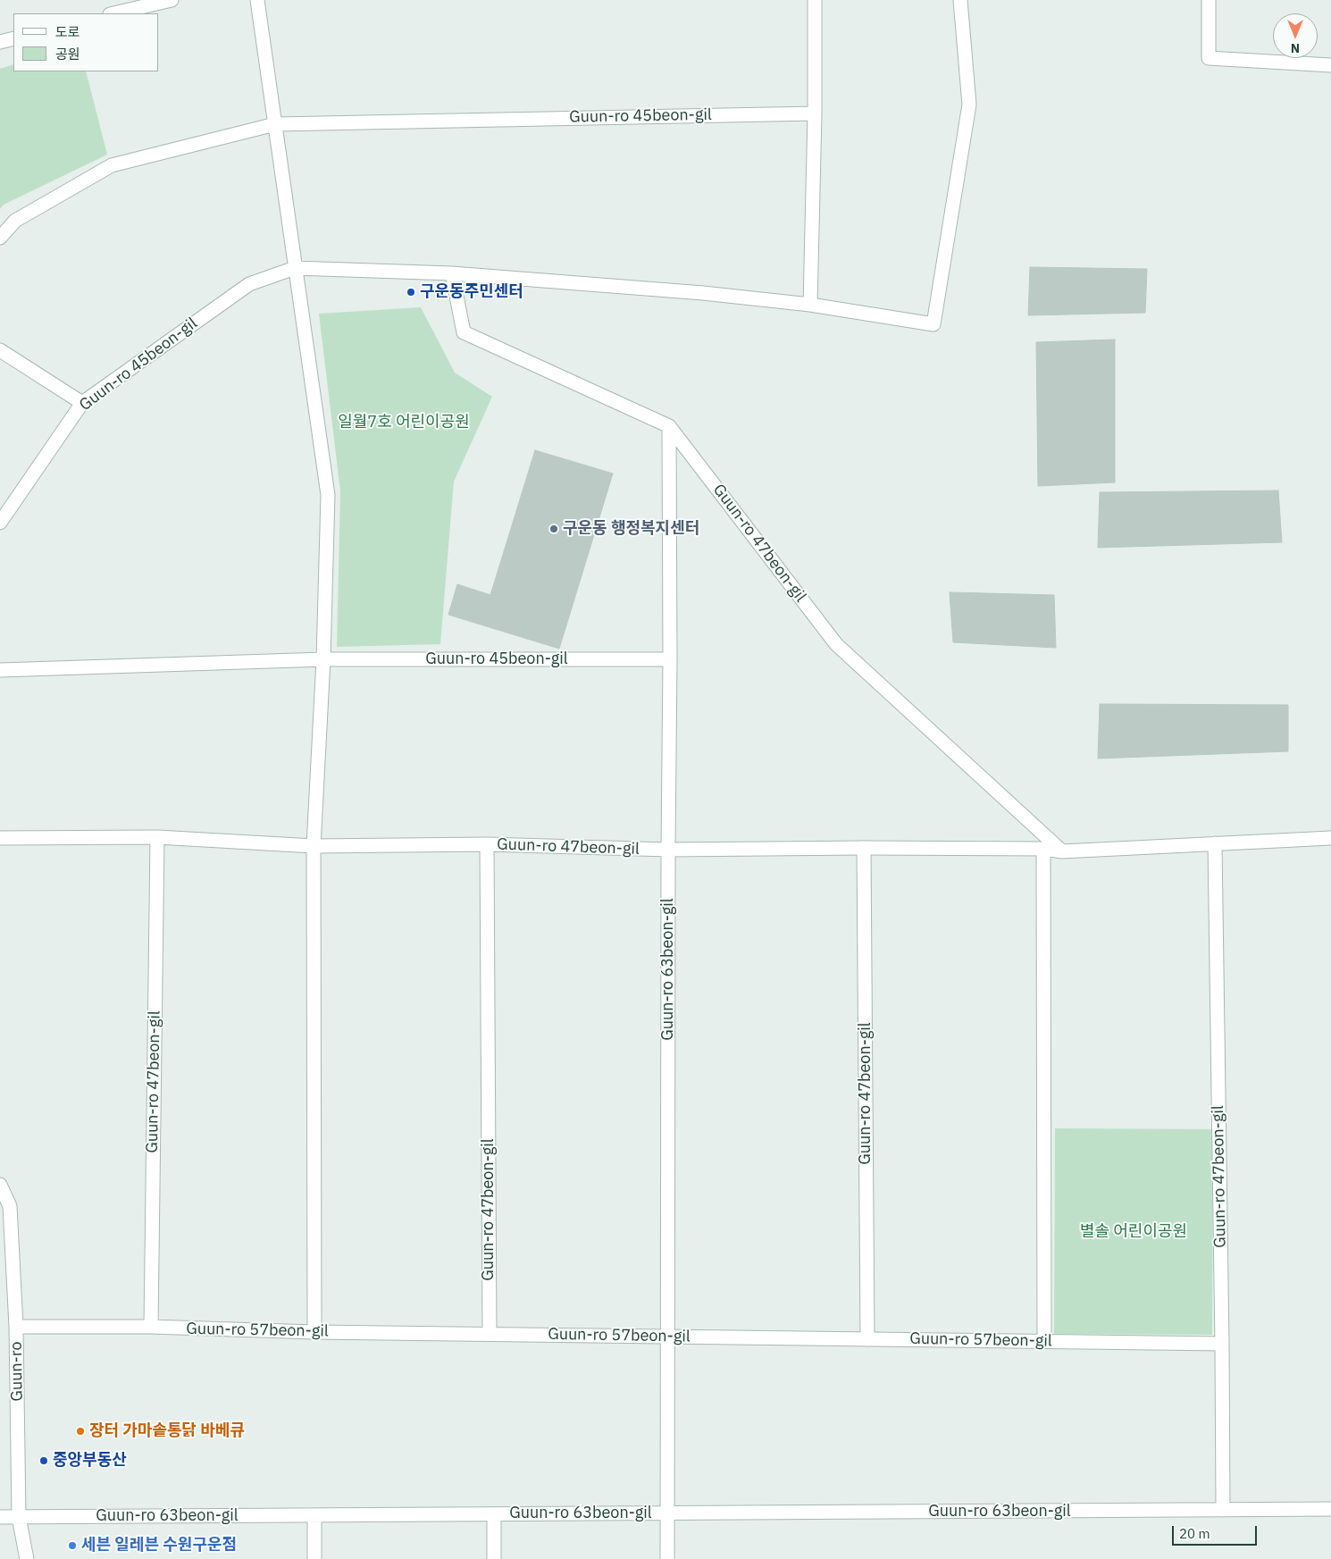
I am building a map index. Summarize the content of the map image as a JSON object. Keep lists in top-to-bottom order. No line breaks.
{"streets":{"street":["Guun-ro 45beon-gil","Guun-ro 47beon-gil","Guun-ro 63beon-gil","Guun-ro 57beon-gil","Guun-ro"]},"crossings":[["Guun-ro 45beon-gil","Guun-ro 47beon-gil"],["Guun-ro 45beon-gil","Guun-ro 63beon-gil"],["Guun-ro 47beon-gil","Guun-ro 63beon-gil"],["Guun-ro 47beon-gil","Guun-ro 57beon-gil"],["Guun-ro 63beon-gil","Guun-ro 57beon-gil"],["Guun-ro 63beon-gil","Guun-ro"],["Guun-ro 57beon-gil","Guun-ro"]],"parks":["일월7호 어린이공원","별솔 어린이공원"],"places":["구운동주민센터","구운동 행정복지센터","장터 가마솥통닭 바베큐","중앙부동산","세븐 일레븐 수원구운점"],"legend":["도로","공원"],"scale_bar":"20 m","north":"bottom"}
